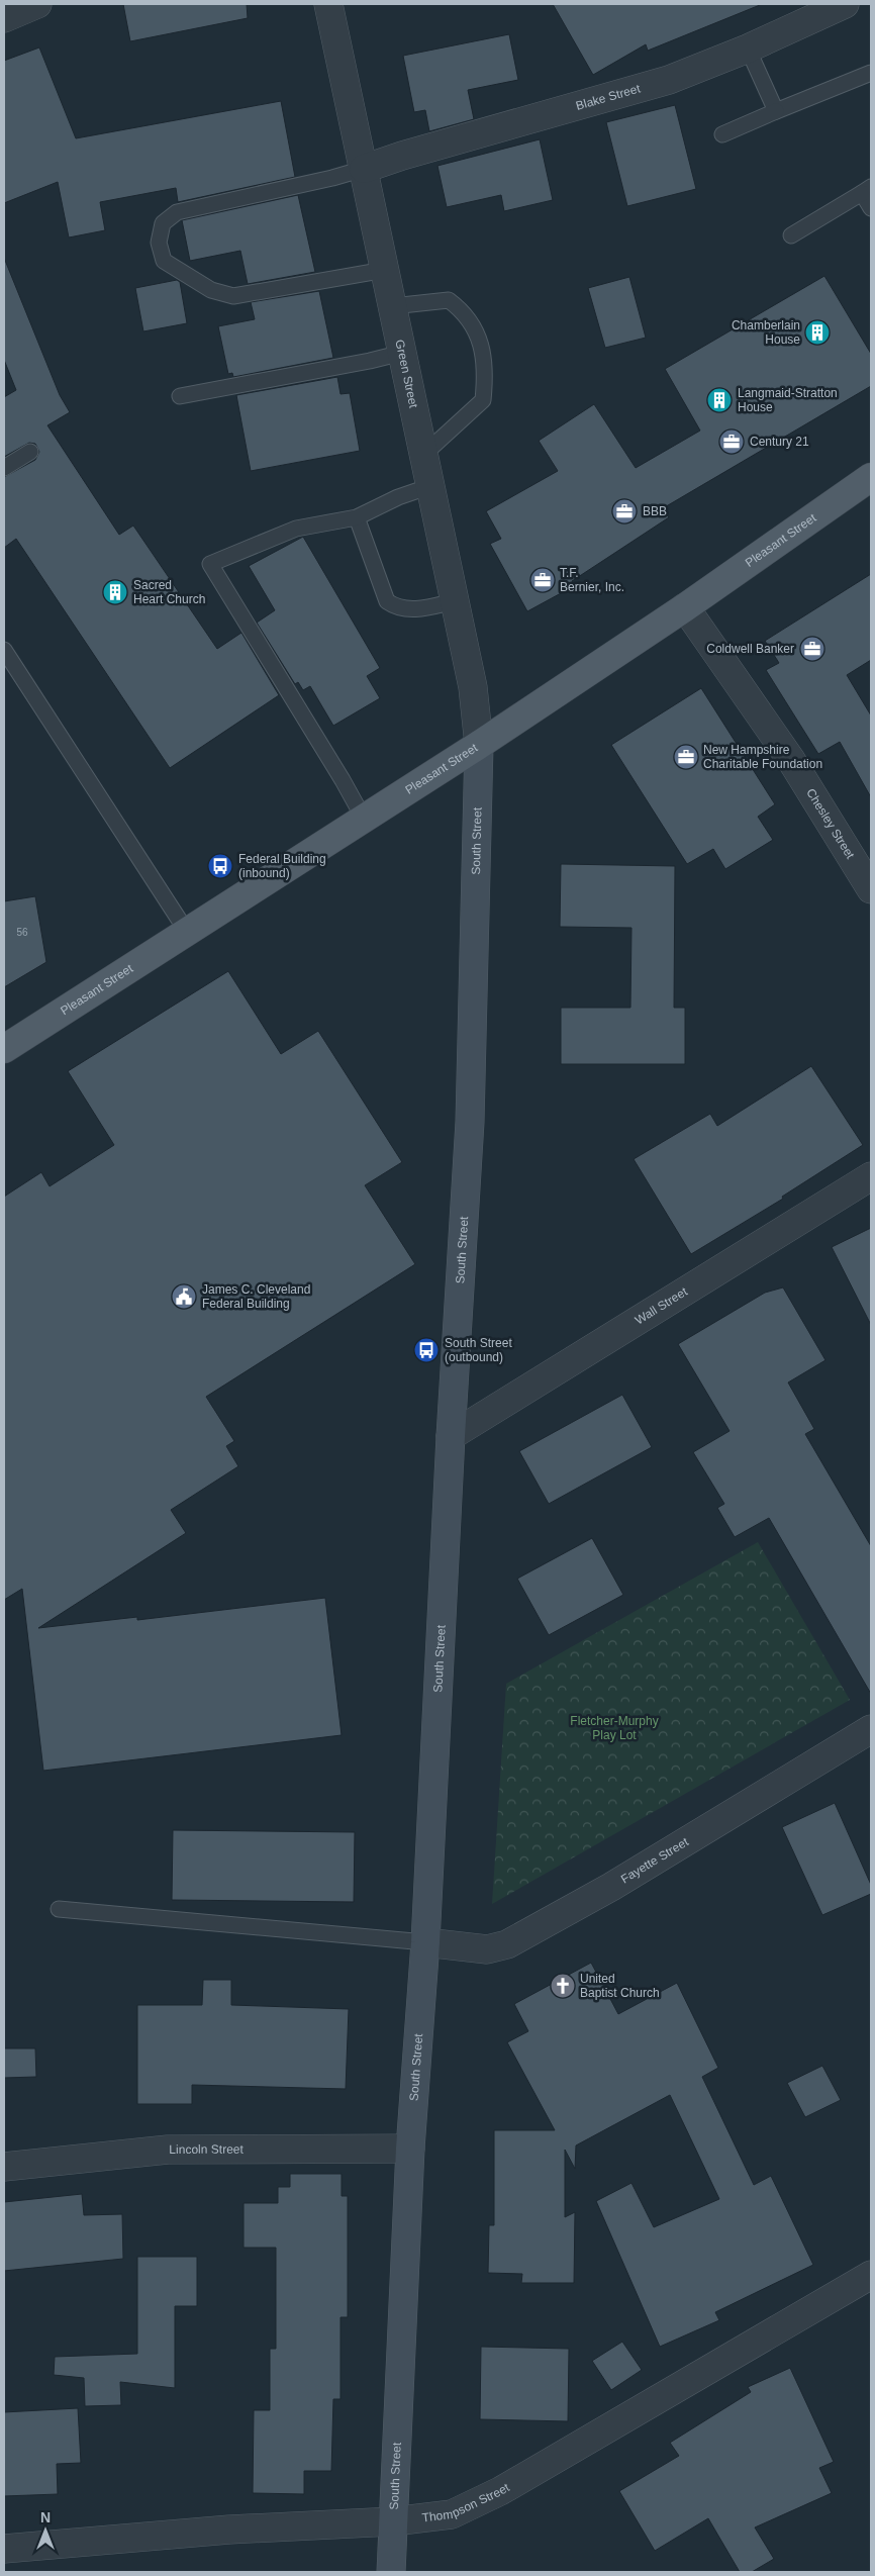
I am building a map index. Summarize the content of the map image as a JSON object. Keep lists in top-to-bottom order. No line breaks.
{"streets":{"main road":["Pleasant Street","South Street"],"street":["Blake Street","Green Street","Chesley Street","Wall Street","Fayette Street","Lincoln Street","Thompson Street"]},"crossings":[["Blake Street","Green Street"],["Green Street","Pleasant Street"],["Green Street","South Street"],["Pleasant Street","Chesley Street"],["Pleasant Street","South Street"],["South Street","Wall Street"],["South Street","Fayette Street"],["South Street","Lincoln Street"],["South Street","Thompson Street"]],"parks":["Fletcher-Murphy Play Lot"],"places":{"building":["Chamberlain House","Langmaid-Stratton House","Sacred Heart Church"],"office":["Century 21","BBB","T.F. Bernier, Inc.","Coldwell Banker","New Hampshire Charitable Foundation"],"bus stop":["Federal Building (inbound)","South Street (outbound)"],"public building":["James C. Cleveland Federal Building"],"church":["United Baptist Church"]},"house_numbers":["56"],"north":"top"}
